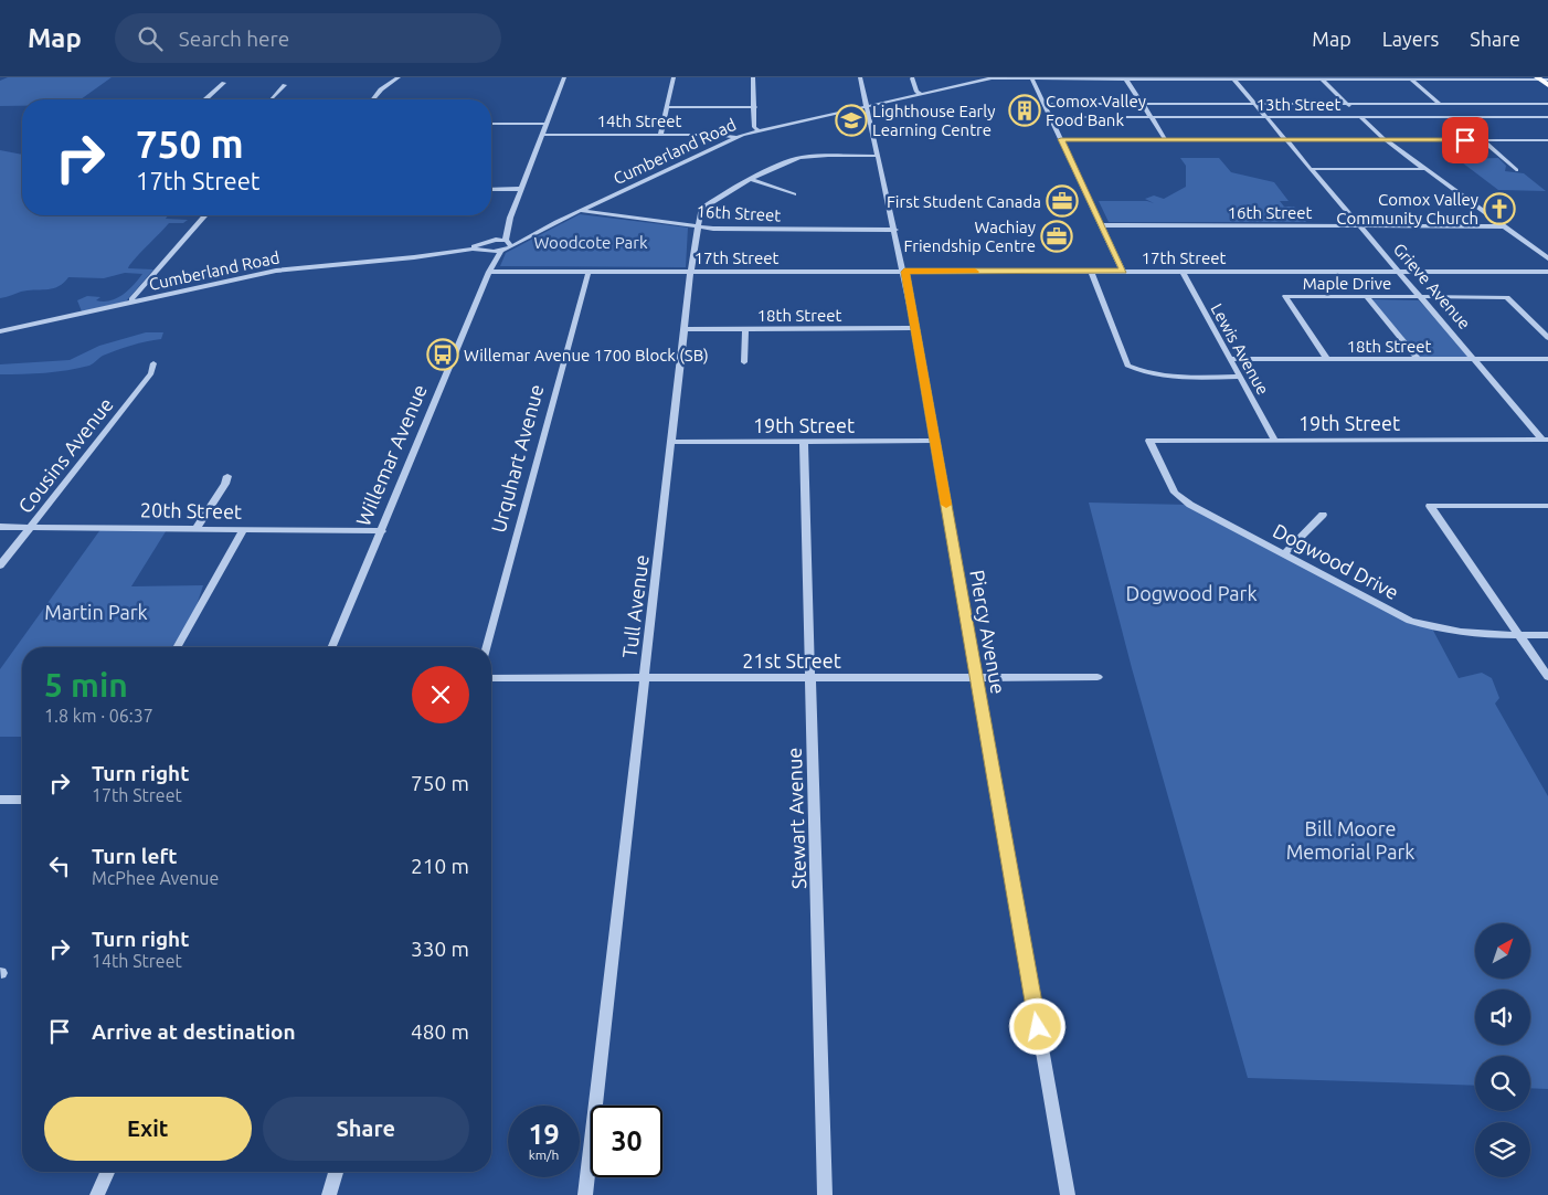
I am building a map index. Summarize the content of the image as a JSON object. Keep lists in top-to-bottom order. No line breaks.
{"streets":{"street":["13th Street","14th Street","Cumberland Road","16th Street","17th Street","Maple Drive","Grieve Avenue","18th Street","Lewis Avenue","19th Street","Cousins Avenue","Willemar Avenue","Urquhart Avenue","20th Street","Dogwood Drive","Tull Avenue","Piercy Avenue","21st Street","Stewart Avenue"]},"crossings":[["13th Street","Grieve Avenue"],["14th Street","Cumberland Road"],["Cumberland Road","16th Street"],["Cumberland Road","Willemar Avenue"],["Cumberland Road","Piercy Avenue"],["16th Street","Grieve Avenue"],["16th Street","Tull Avenue"],["16th Street","Piercy Avenue"],["17th Street","Grieve Avenue"],["17th Street","Lewis Avenue"],["17th Street","Willemar Avenue"],["17th Street","Urquhart Avenue"],["17th Street","Tull Avenue"],["17th Street","Piercy Avenue"],["Maple Drive","Grieve Avenue"],["Maple Drive","18th Street"],["Grieve Avenue","18th Street"],["Grieve Avenue","19th Street"],["18th Street","Lewis Avenue"],["18th Street","Tull Avenue"],["18th Street","Piercy Avenue"],["Lewis Avenue","19th Street"],["19th Street","Dogwood Drive"],["19th Street","Tull Avenue"],["19th Street","Piercy Avenue"],["19th Street","Stewart Avenue"],["Cousins Avenue","20th Street"],["Willemar Avenue","20th Street"],["Tull Avenue","Piercy Avenue"],["Tull Avenue","21st Street"],["Piercy Avenue","21st Street"],["21st Street","Stewart Avenue"]],"parks":["Woodcote Park","Dogwood Park","Martin Park","Bill Moore Memorial Park"],"places":{"building":["Comox Valley Food Bank"],"school or university":["Lighthouse Early Learning Centre"],"office":["First Student Canada","Wachiay Friendship Centre"],"church":["Comox Valley Community Church"],"bus stop":["Willemar Avenue 1700 Block (SB)"]},"north":"top right","page":{"header":"Map","search":"Search here","nav":["Map","Layers","Share"],"turn":["750 m","17th Street"],"heading":["5 min","1.8 km · 06:37"],"list":[{"name":"Turn right","note":"17th Street","value":"750 m"},{"name":"Turn left","note":"McPhee Avenue","value":"210 m"},{"name":"Turn right","note":"14th Street","value":"330 m"},{"name":"Arrive at destination","value":"480 m"}],"buttons":["Exit","Share"],"speed":"19 km/h","limit":"30"}}
